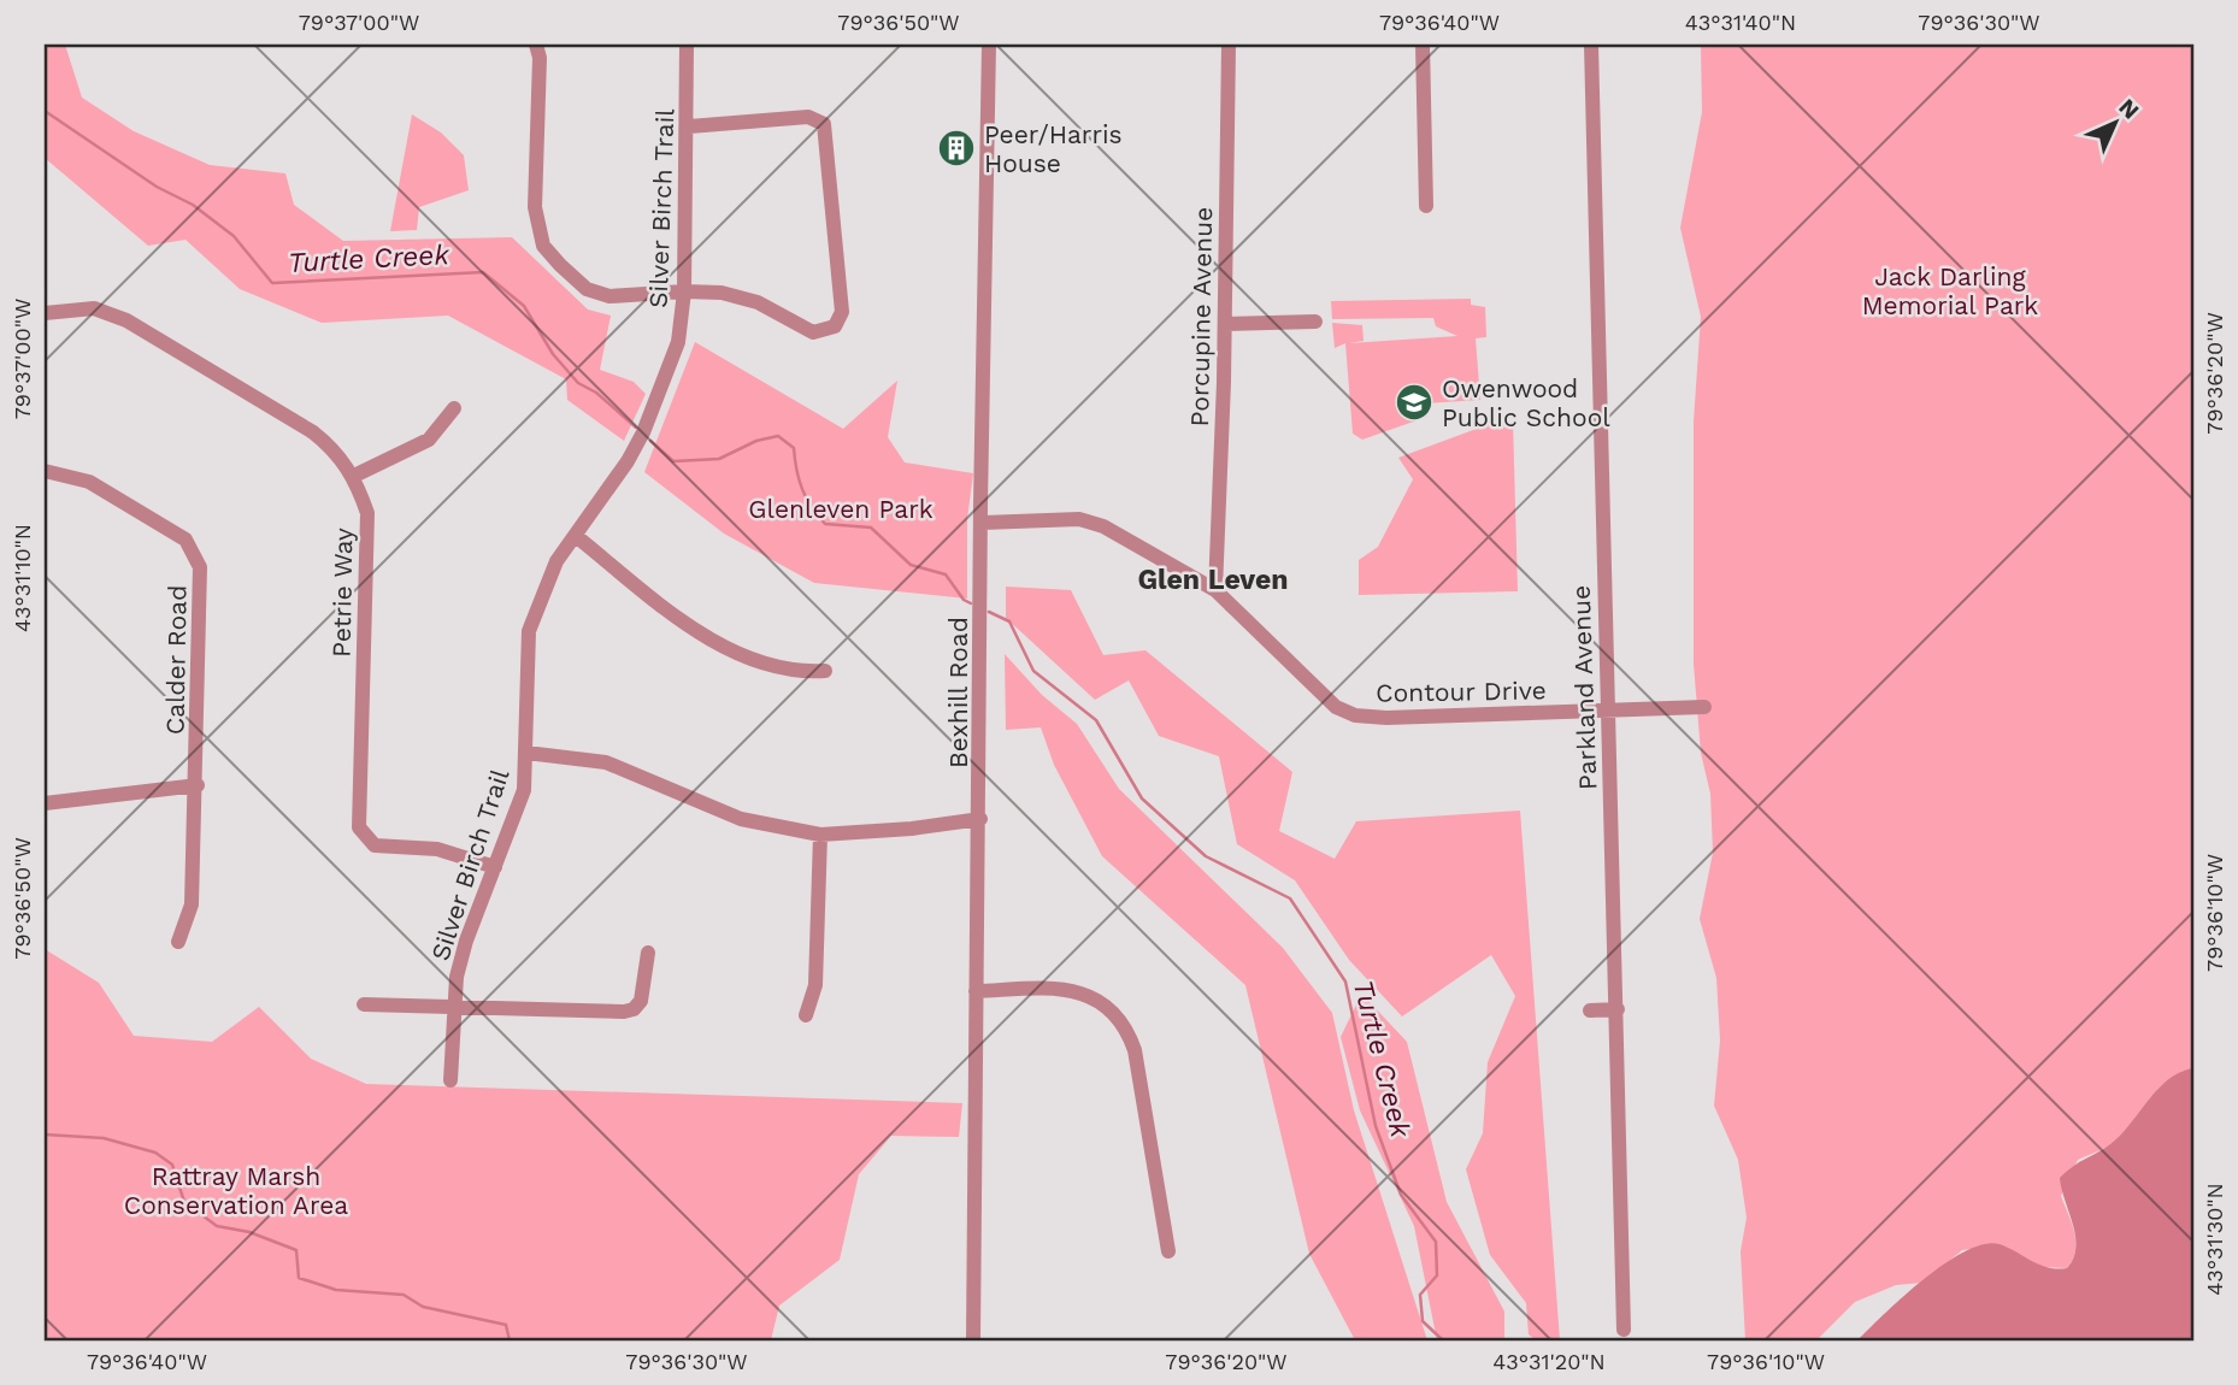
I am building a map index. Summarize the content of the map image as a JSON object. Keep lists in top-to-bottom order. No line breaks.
{"streets":{"street":["Silver Birch Trail","Porcupine Avenue","Petrie Way","Calder Road","Parkland Avenue","Contour Drive","Bexhill Road"]},"crossings":[["Silver Birch Trail","Petrie Way"],["Porcupine Avenue","Contour Drive"],["Parkland Avenue","Contour Drive"],["Contour Drive","Bexhill Road"]],"districts":["Glen Leven"],"water":["Turtle Creek"],"parks":["Jack Darling Memorial Park","Glenleven Park","Rattray Marsh Conservation Area"],"places":{"building":["Peer/Harris House"],"school or university":["Owenwood Public School"]},"north":"top right","coordinates":["79°37'00\"W","79°36'50\"W","79°36'40\"W","43°31'40\"N","79°36'30\"W","79°36'20\"W","43°31'10\"N","79°36'10\"W","43°31'30\"N","43°31'20\"N"]}
